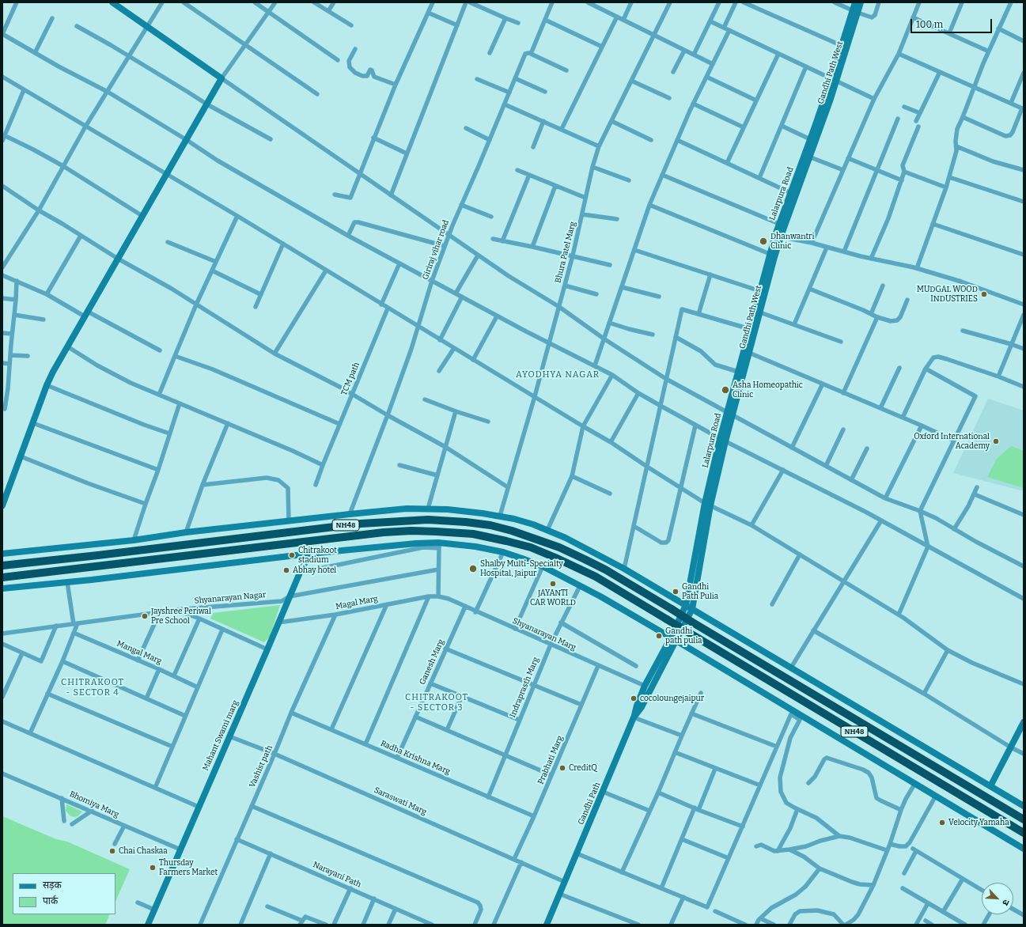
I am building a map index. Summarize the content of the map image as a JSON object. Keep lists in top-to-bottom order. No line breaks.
{"streets":{"highway":["NH48"],"street":["Gandhi Path West","Lalarpura Road","Giriraj vihar road","Bhura Patel Marg","TCM path","Shyanarayan Nagar","Magal Marg","Shyanarayan Marg","Mangal Marg","Ganesh Marg","Indraprasth Marg","Mahant Swami marg","Radha Krishna Marg","Prabhati Marg","Vashist path","Saraswati Marg","Gandhi Path","Bhomiya Marg","Narayani Path"]},"crossings":[["Gandhi Path West","Lalarpura Road"],["Gandhi Path West","Gandhi Path"],["Shyanarayan Nagar","Mahant Swami marg"],["Magal Marg","Shyanarayan Marg"],["Magal Marg","Mahant Swami marg"],["Magal Marg","Vashist path"],["Shyanarayan Marg","Ganesh Marg"],["Shyanarayan Marg","Indraprasth Marg"],["Shyanarayan Marg","Prabhati Marg"],["Ganesh Marg","Radha Krishna Marg"],["Indraprasth Marg","Radha Krishna Marg"],["Mahant Swami marg","Saraswati Marg"],["Mahant Swami marg","Bhomiya Marg"],["Radha Krishna Marg","Prabhati Marg"],["Radha Krishna Marg","Vashist path"],["Prabhati Marg","Saraswati Marg"],["Vashist path","Saraswati Marg"],["Vashist path","Narayani Path"],["Saraswati Marg","Gandhi Path"]],"districts":["AYODHYA NAGAR","CHITRAKOOT - SECTOR 4","CHITRAKOOT - SECTOR 3"],"places":["Dhanwantri Clinic","MUDGAL WOOD INDUSTRIES","Asha Homeopathic Clinic","Oxford International Academy","Chitrakoot stadium","Shalby Multi-Specialty Hospital, Jaipur","Abhay hotel","JAYANTI CAR WORLD","Gandhi Path Pulia","Jayshree Periwal Pre School","Gandhi path pulia","cocoloungejaipur","CreditQ","Velocity Yamaha","Chai Chaskaa","Thursday Farmers Market"],"legend":["सड़क","पार्क"],"scale_bar":"100 m","north":"bottom right"}
